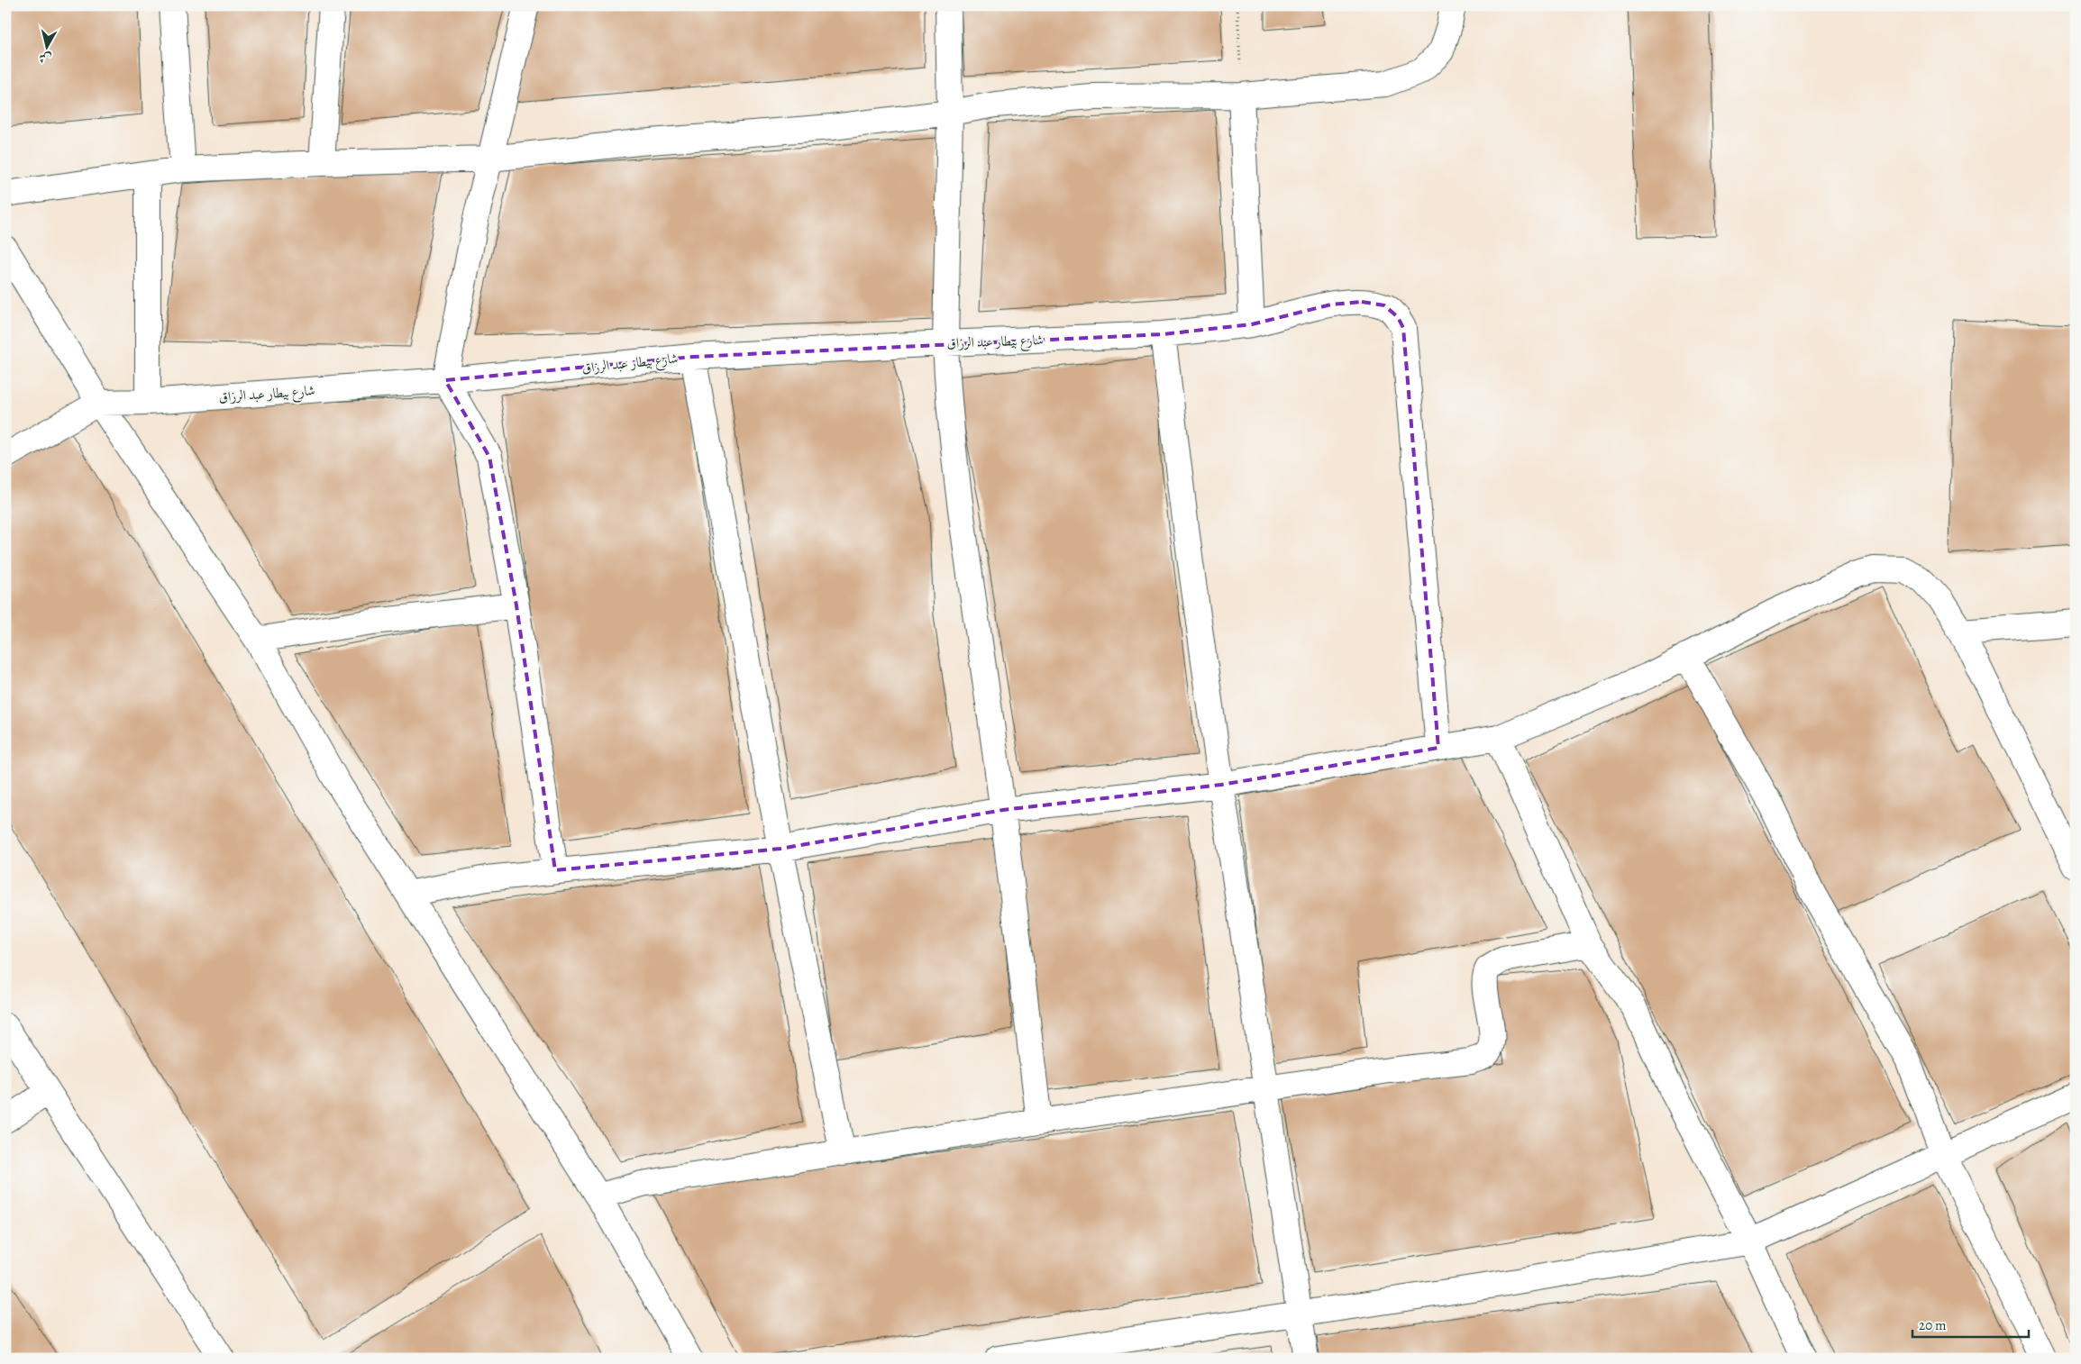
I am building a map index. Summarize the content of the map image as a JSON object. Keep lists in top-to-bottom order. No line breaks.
{"streets":{"street":["شارع بيطار عبد الرزاق"]},"scale_bar":"20 m","north":"bottom"}
